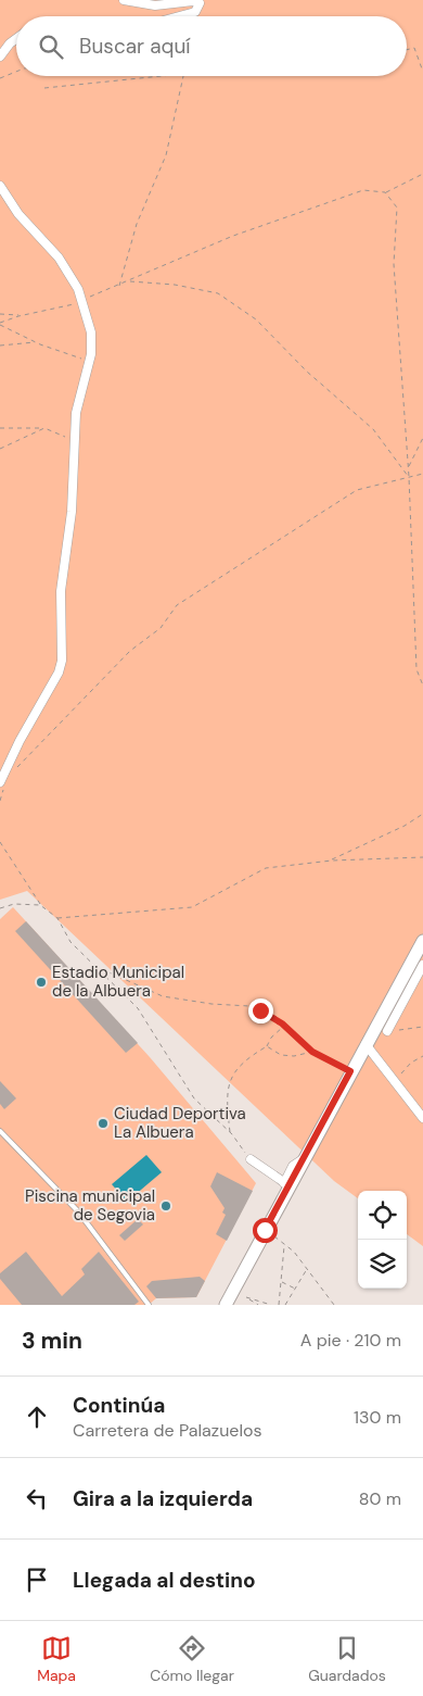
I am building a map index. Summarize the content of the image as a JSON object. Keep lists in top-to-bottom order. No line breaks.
{"places":["Estadio Municipal de la Albuera","Ciudad Deportiva La Albuera","Piscina municipal de Segovia"],"page":{"search":"Buscar aquí","heading":["3 min","A pie · 210 m"],"list":[["Continúa","Carretera de Palazuelos","130 m"],["Gira a la izquierda","80 m"],"Llegada al destino"],"nav":["Mapa","Cómo llegar","Guardados"]}}
